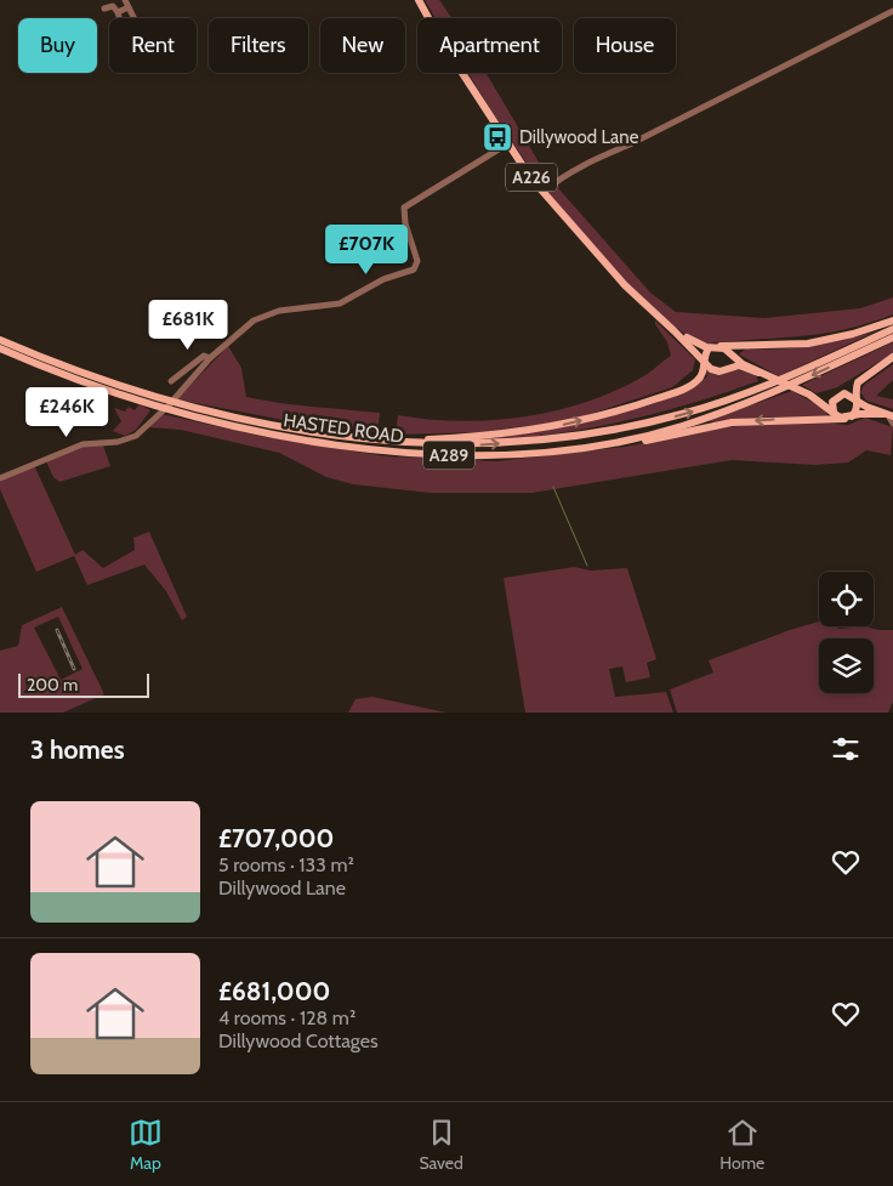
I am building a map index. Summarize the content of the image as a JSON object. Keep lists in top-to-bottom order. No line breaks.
{"streets":{"main road":["A226","HASTED ROAD","A289"]},"crossings":[["A226","A289"],["HASTED ROAD","A289"]],"places":{"bus stop":["Dillywood Lane"]},"scale_bar":"200 m","page":{"chip":["Buy","Rent","Filters","New","Apartment","House"],"price":["£707K","£681K","£246K"],"scale":"200 m","heading":"3 homes","list":[{"name":"£707,000","note":"5 rooms · 133 m² · Dillywood Lane"},{"name":"£681,000","note":"4 rooms · 128 m² · Dillywood Cottages"}],"tabs":["Map","Saved","Home"]}}
